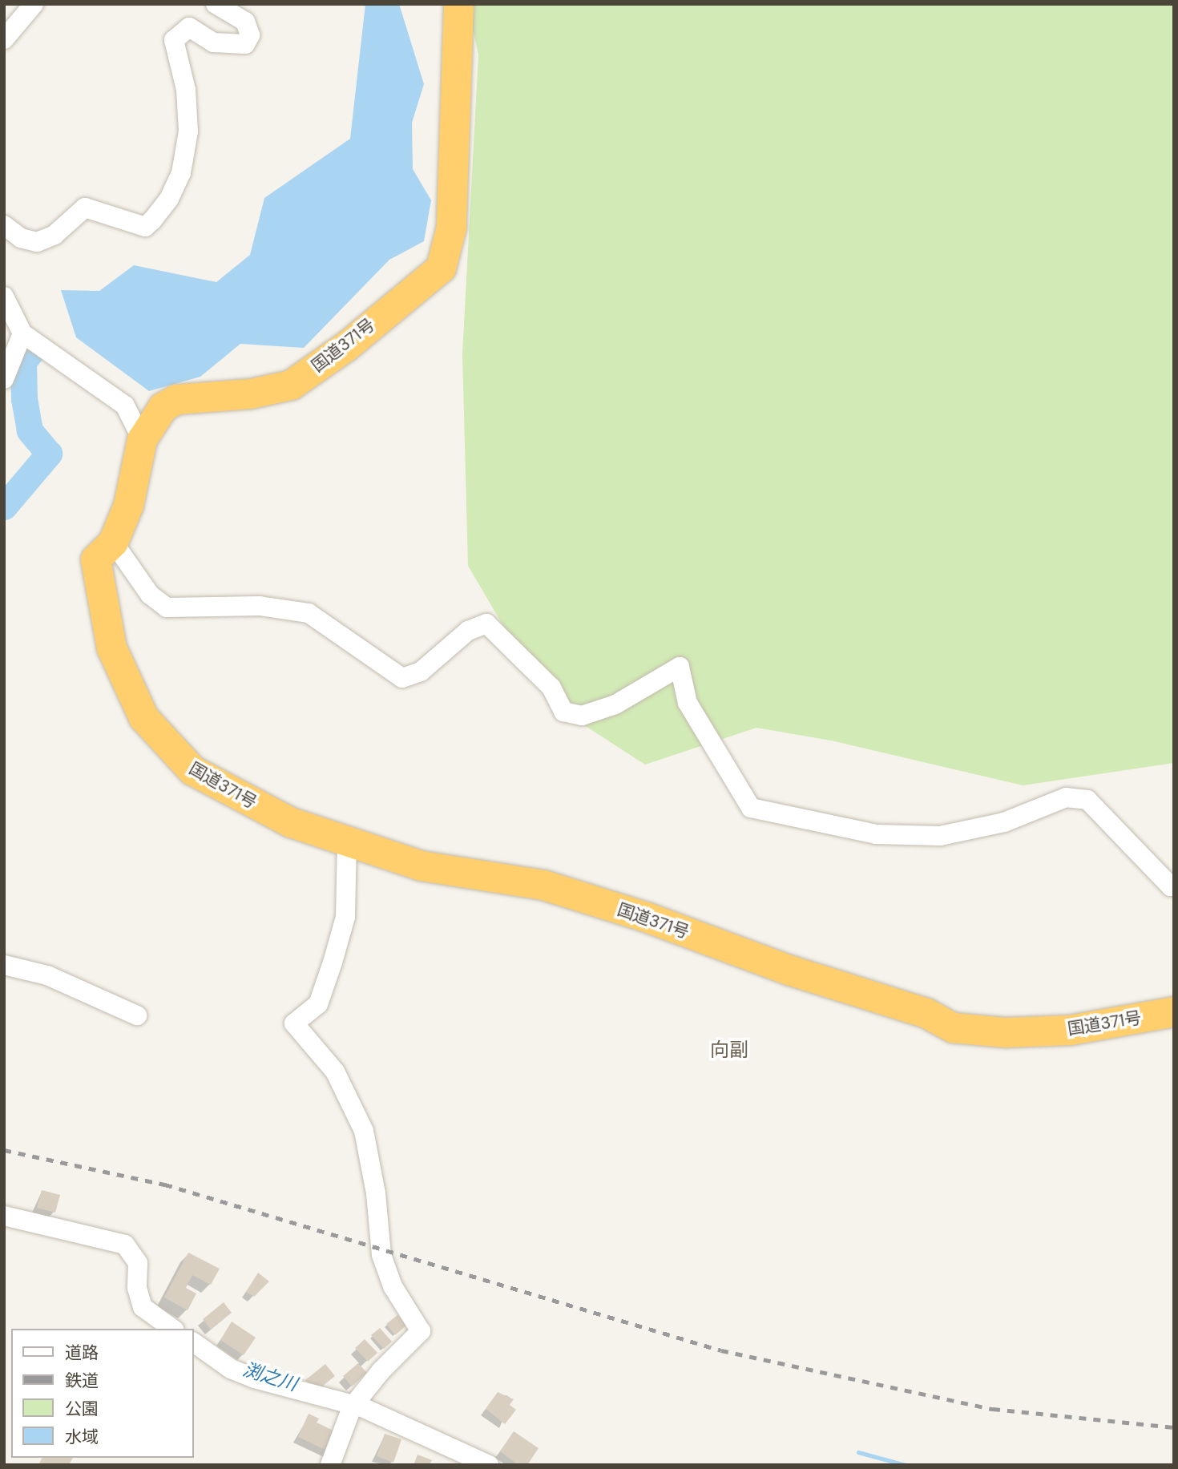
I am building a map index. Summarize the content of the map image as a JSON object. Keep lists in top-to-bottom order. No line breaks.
{"streets":{"highway":["国道371号"]},"districts":["向副"],"water":["渕之川"],"legend":["道路","鉄道","公園","水域"]}
